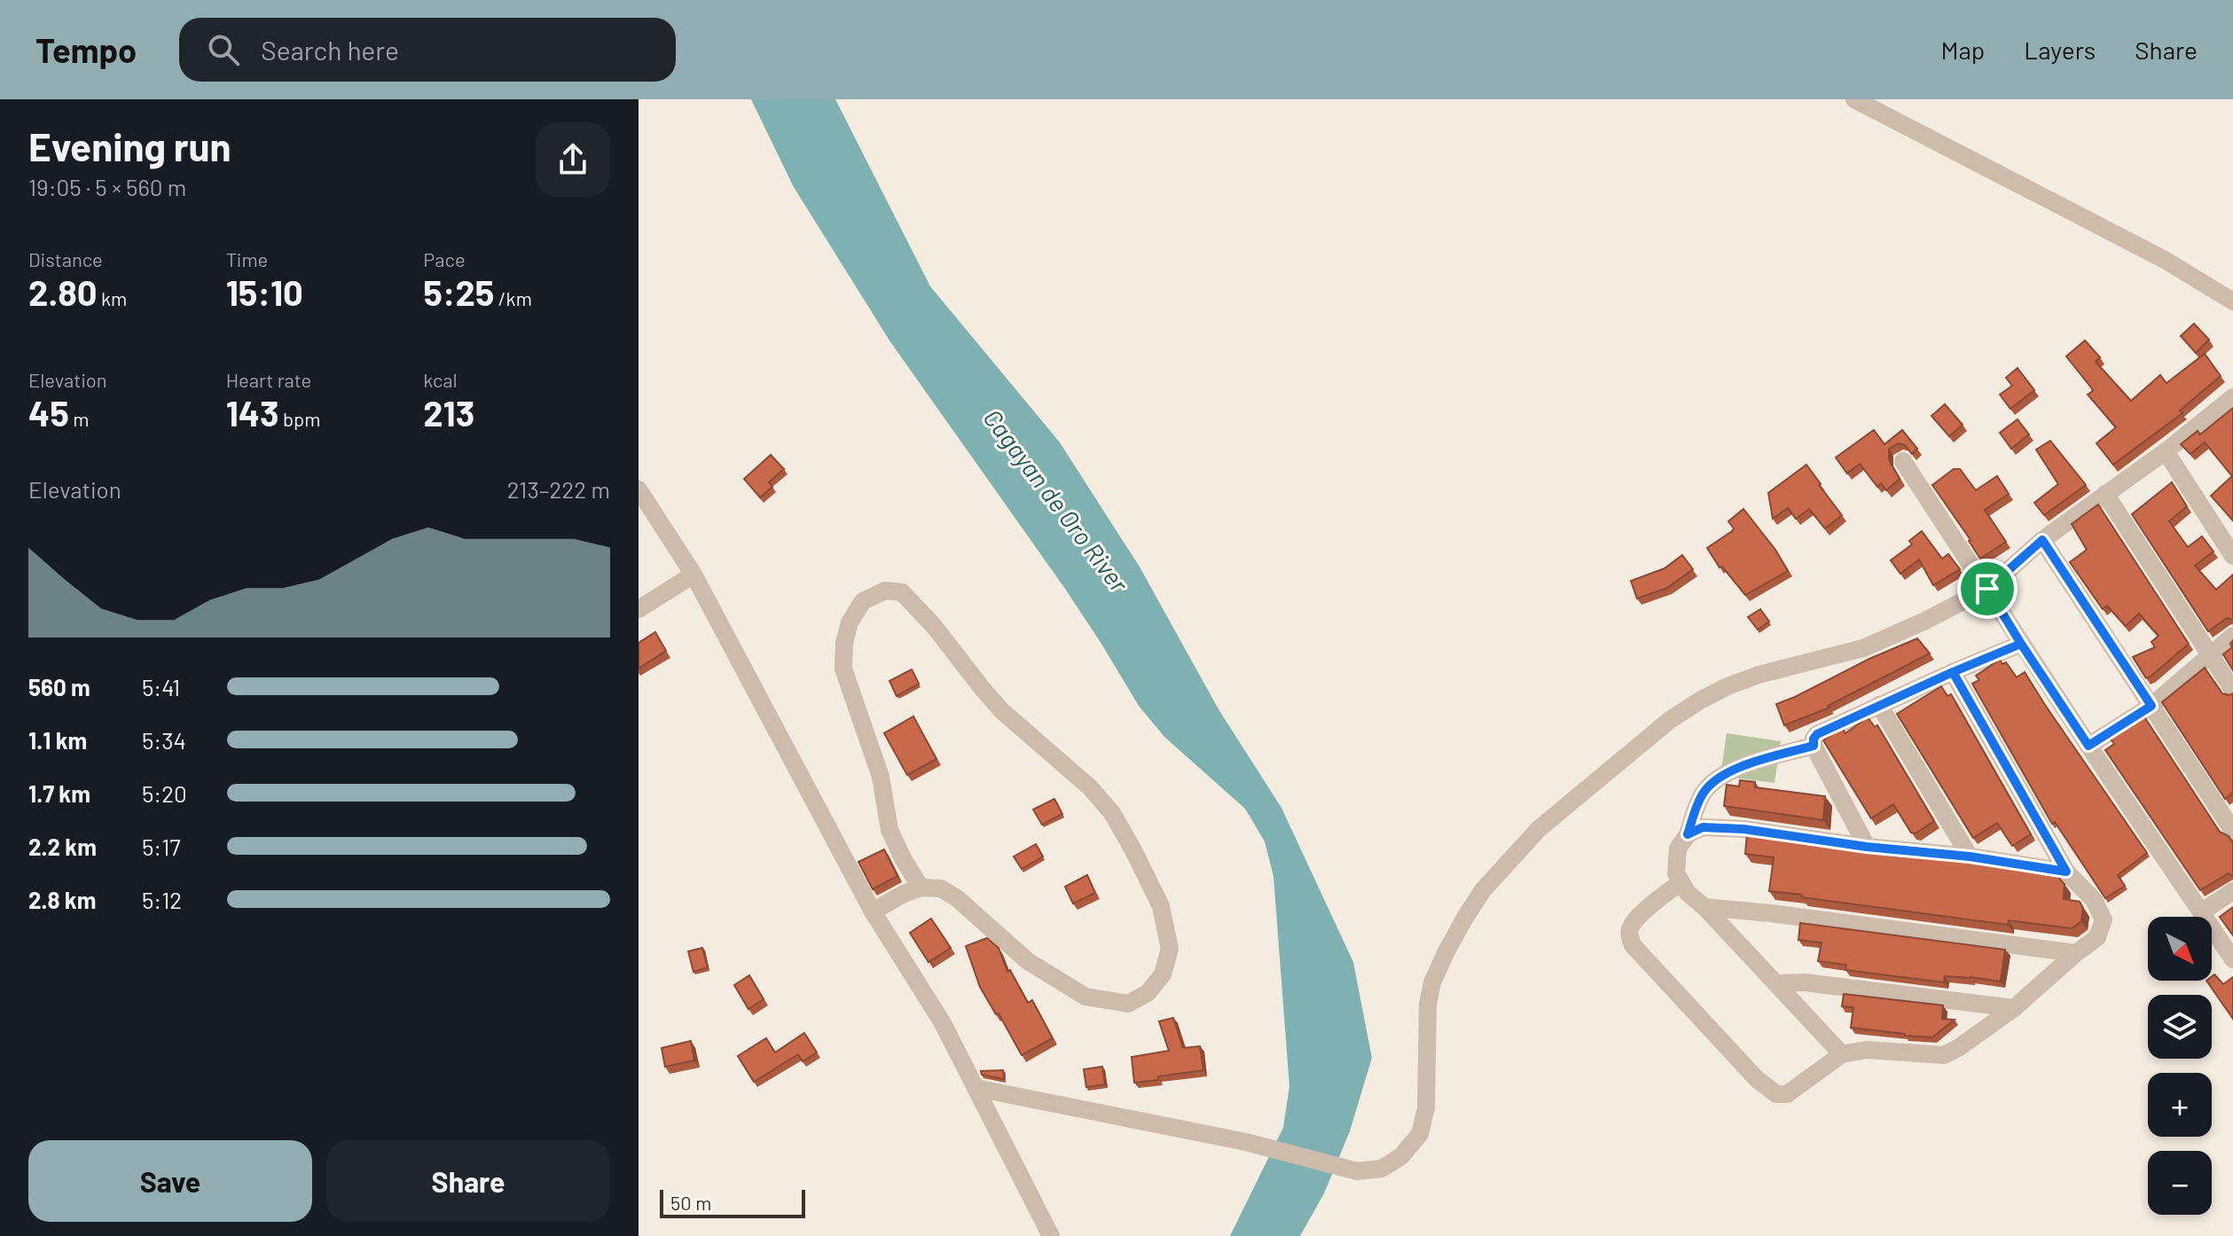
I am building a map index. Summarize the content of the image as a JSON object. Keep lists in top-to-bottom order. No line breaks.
{"water":["Cagayan de Oro River"],"scale_bar":"50 m","north":"bottom right","page":{"header":"Tempo","search":"Search here","nav":["Map","Layers","Share"],"heading":["Evening run","19:05 · 5 × 560 m"],"stats":[["Distance","2.80 km"],["Time","15:10"],["Pace","5:25 /km"],["Elevation","45 m"],["Heart rate","143 bpm"],["kcal","213"]],"chart":["Elevation","213–222 m"],"list":[{"name":"560 m","note":"5:41"},{"name":"1.1 km","note":"5:34"},{"name":"1.7 km","note":"5:20"},{"name":"2.2 km","note":"5:17"},{"name":"2.8 km","note":"5:12"}],"map_buttons":["+","−"],"buttons":["Save","Share"],"scale":"50 m"}}
